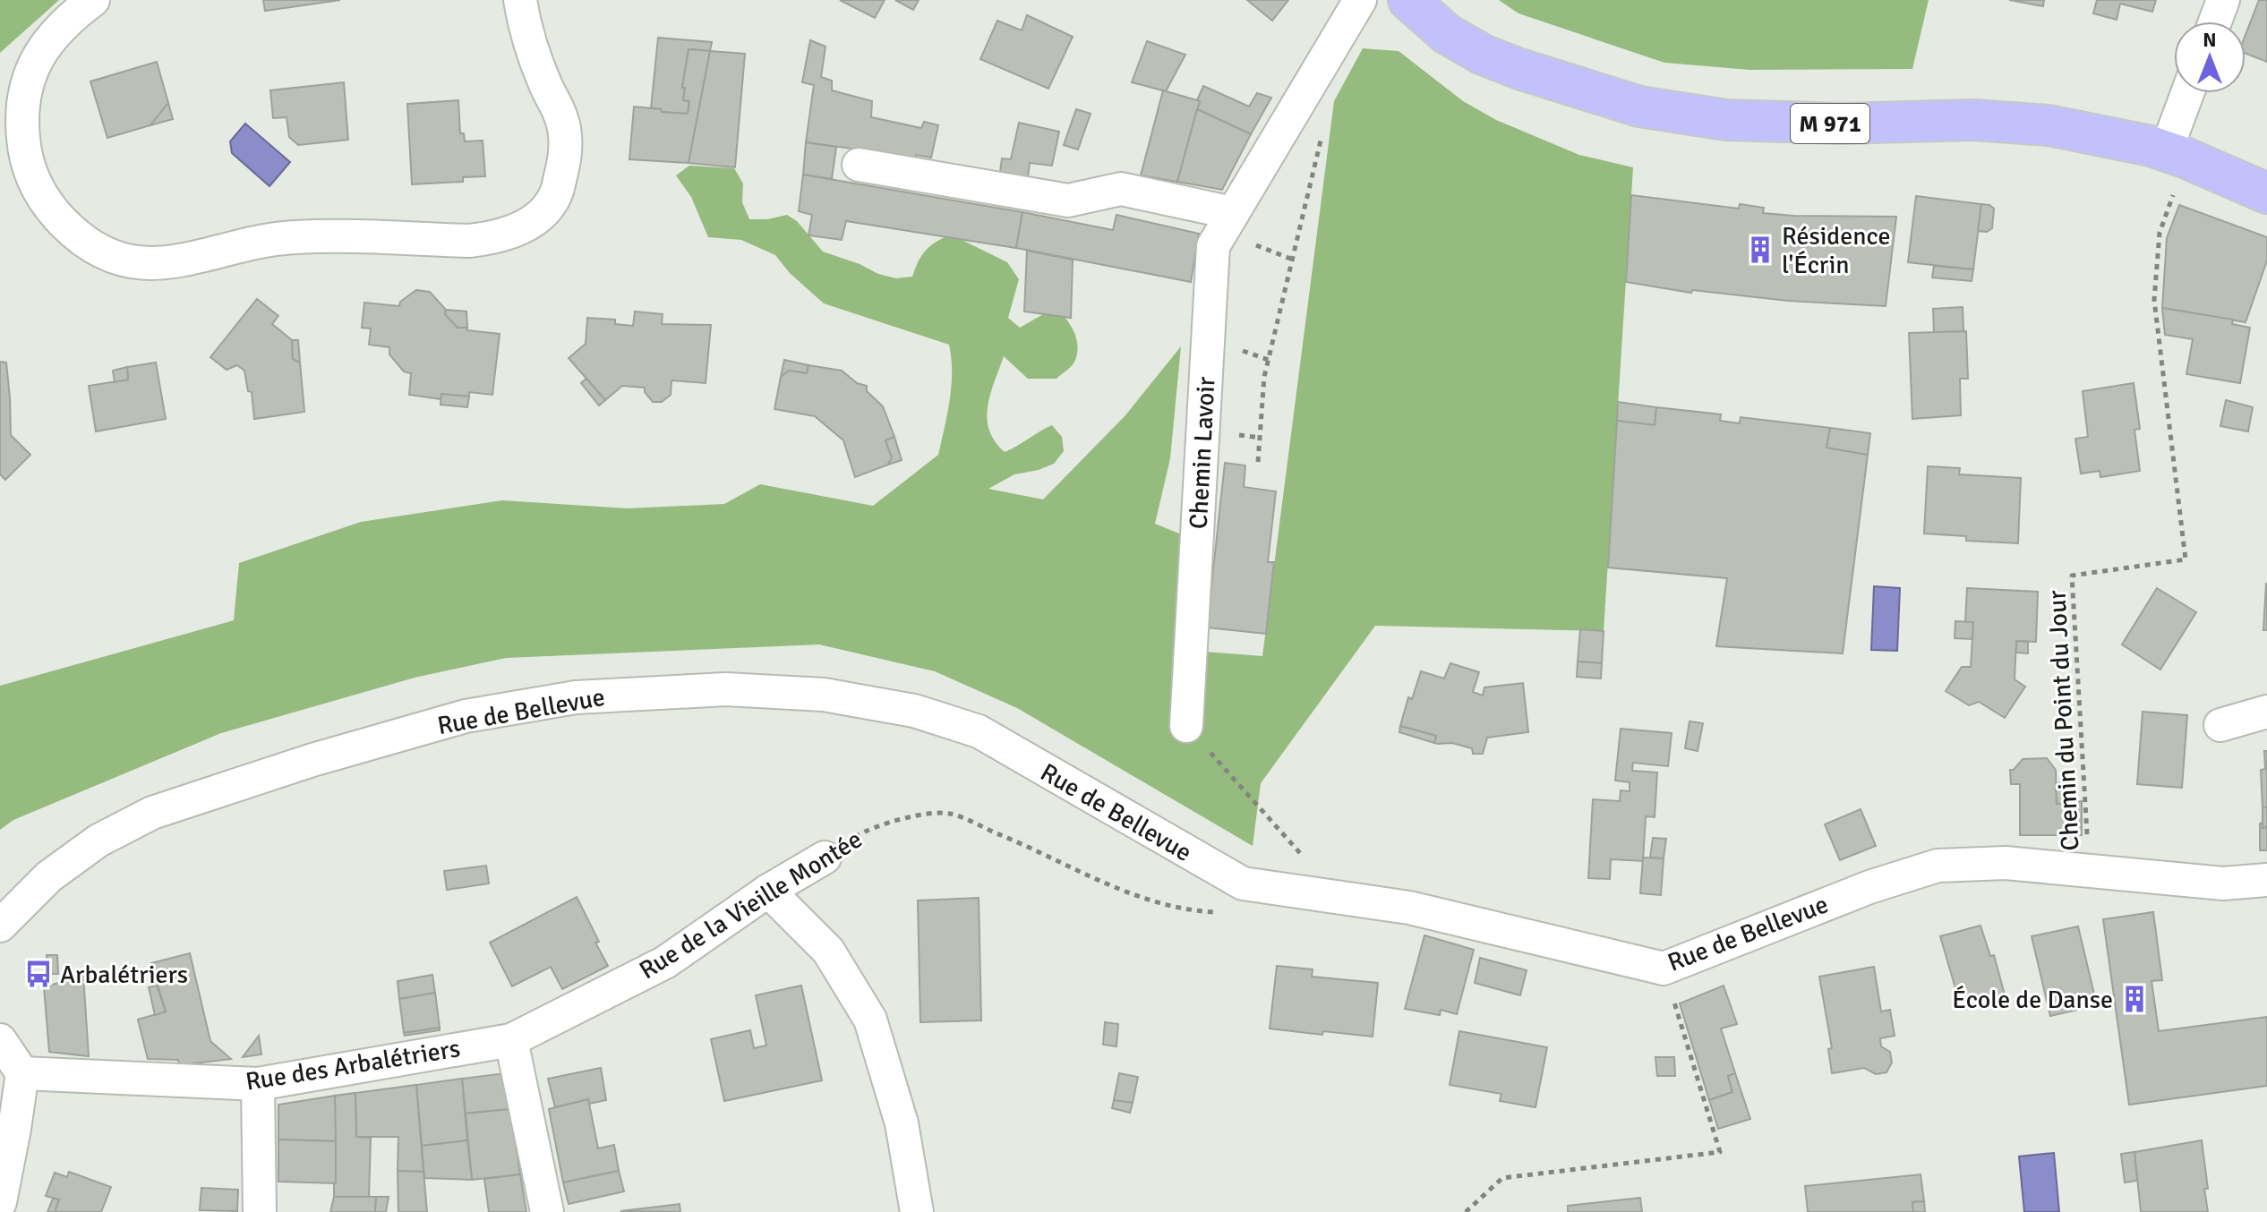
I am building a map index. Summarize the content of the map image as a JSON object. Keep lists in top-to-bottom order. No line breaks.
{"streets":{"main road":["M 971"],"street":["Chemin Lavoir","Rue de Bellevue","Rue de la Vieille Montée","Rue des Arbalétriers"],"path":["Chemin du Point du Jour"]},"crossings":[["M 971","Chemin du Point du Jour"],["Rue de Bellevue","Chemin du Point du Jour"],["Rue de la Vieille Montée","Rue des Arbalétriers"]],"places":{"building":["Résidence l'Écrin","École de Danse"],"bus stop":["Arbalétriers"]},"north":"top"}
